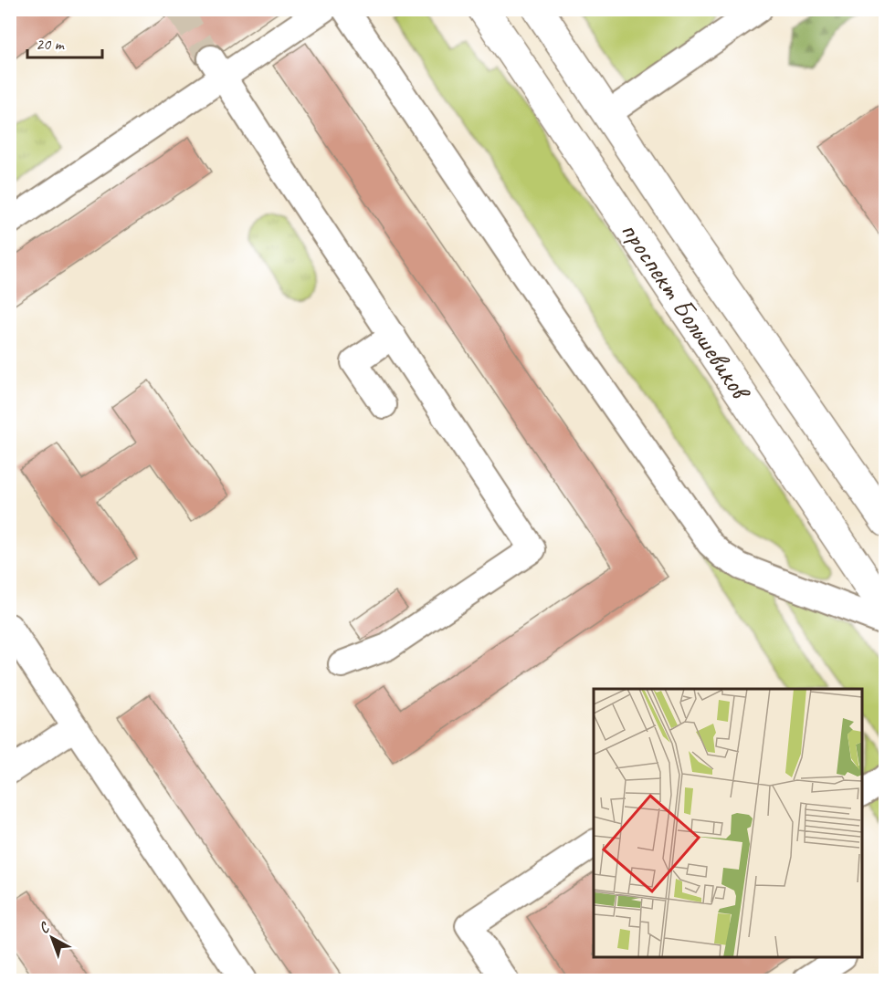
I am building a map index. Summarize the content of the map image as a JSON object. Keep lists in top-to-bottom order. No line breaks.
{"streets":{"main road":["проспект Большевиков"]},"scale_bar":"20 m","north":"top left"}
